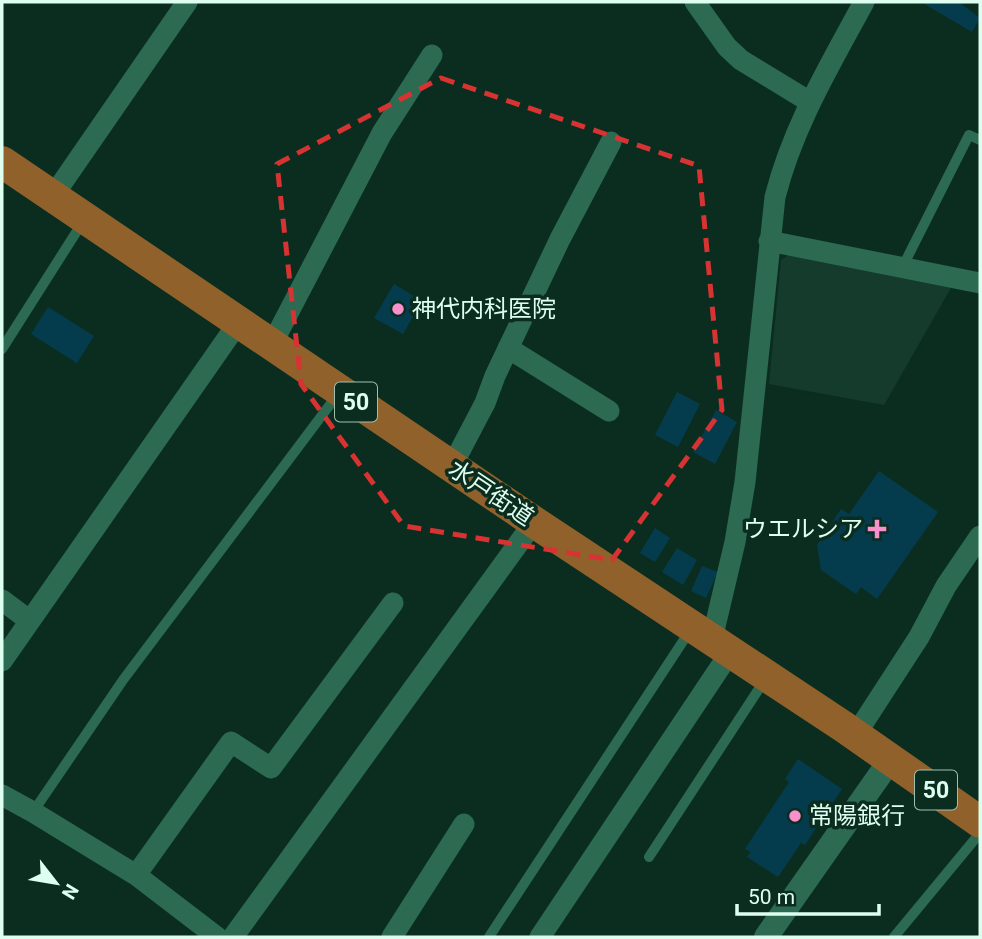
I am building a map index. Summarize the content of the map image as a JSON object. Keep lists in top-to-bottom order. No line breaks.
{"streets":{"main road":["50","水戸街道"]},"places":{"other":["神代内科医院","常陽銀行"],"health":["ウエルシア"]},"scale_bar":"50 m","north":"bottom right"}
